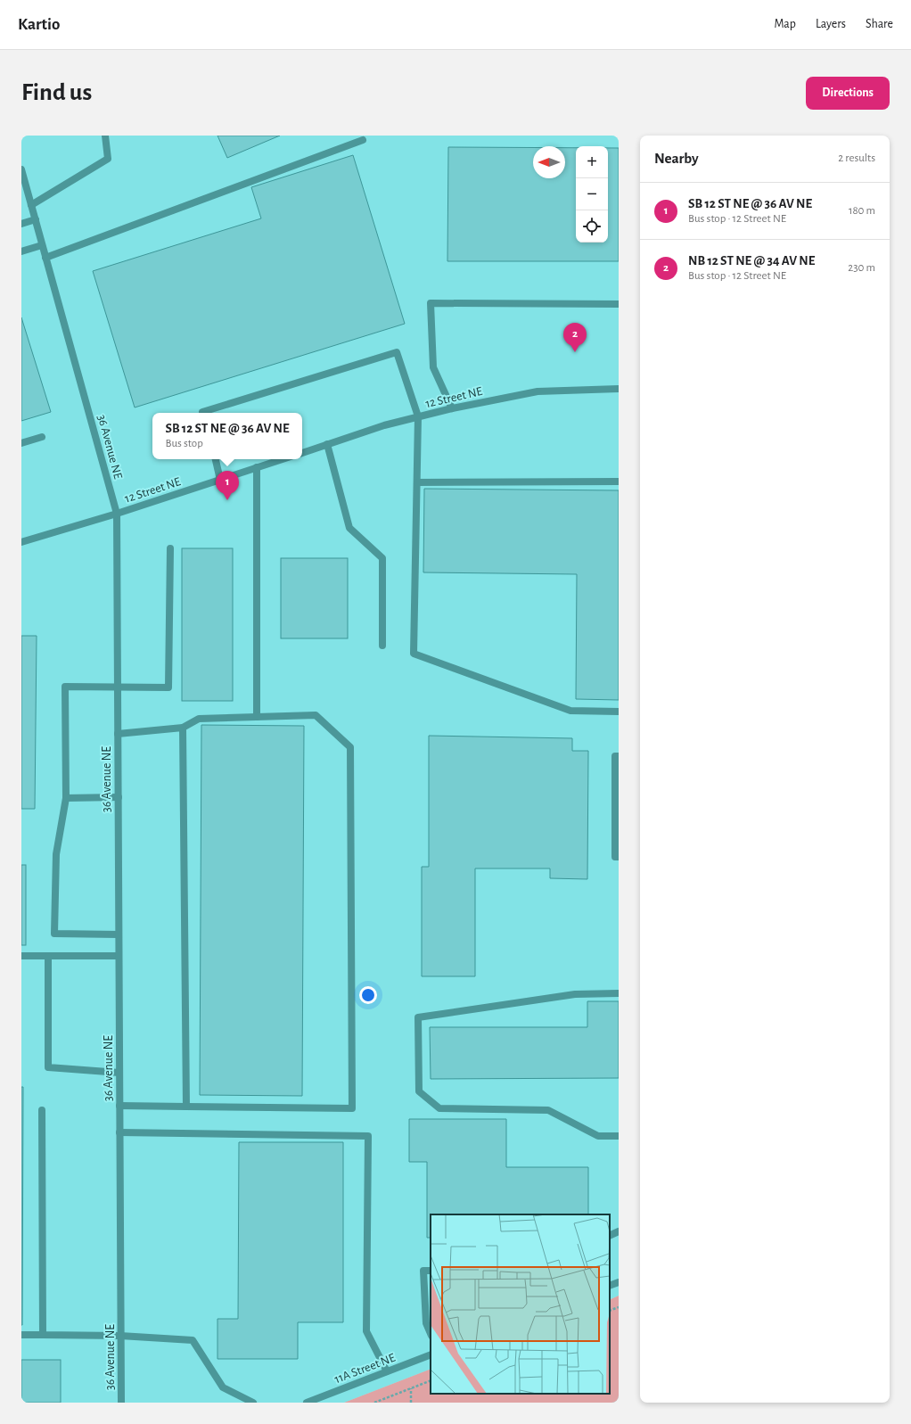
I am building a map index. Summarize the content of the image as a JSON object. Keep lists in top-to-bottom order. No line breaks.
{"streets":{"street":["12 Street NE","36 Avenue NE","11A Street NE"]},"crossings":[["12 Street NE","36 Avenue NE"]],"north":"left","page":{"header":"Kartio","nav":["Map","Layers","Share"],"buttons":"Directions","title":"Find us","heading":["Nearby","2 results"],"map_buttons":["+","−"],"list":[{"mark":"1","name":"SB 12 ST NE @ 36 AV NE","note":"Bus stop · 12 Street NE","value":"180 m"},{"mark":"2","name":"NB 12 ST NE @ 34 AV NE","note":"Bus stop · 12 Street NE","value":"230 m"}],"pins":["2","1"],"popup":["SB 12 ST NE @ 36 AV NE","Bus stop"]}}
